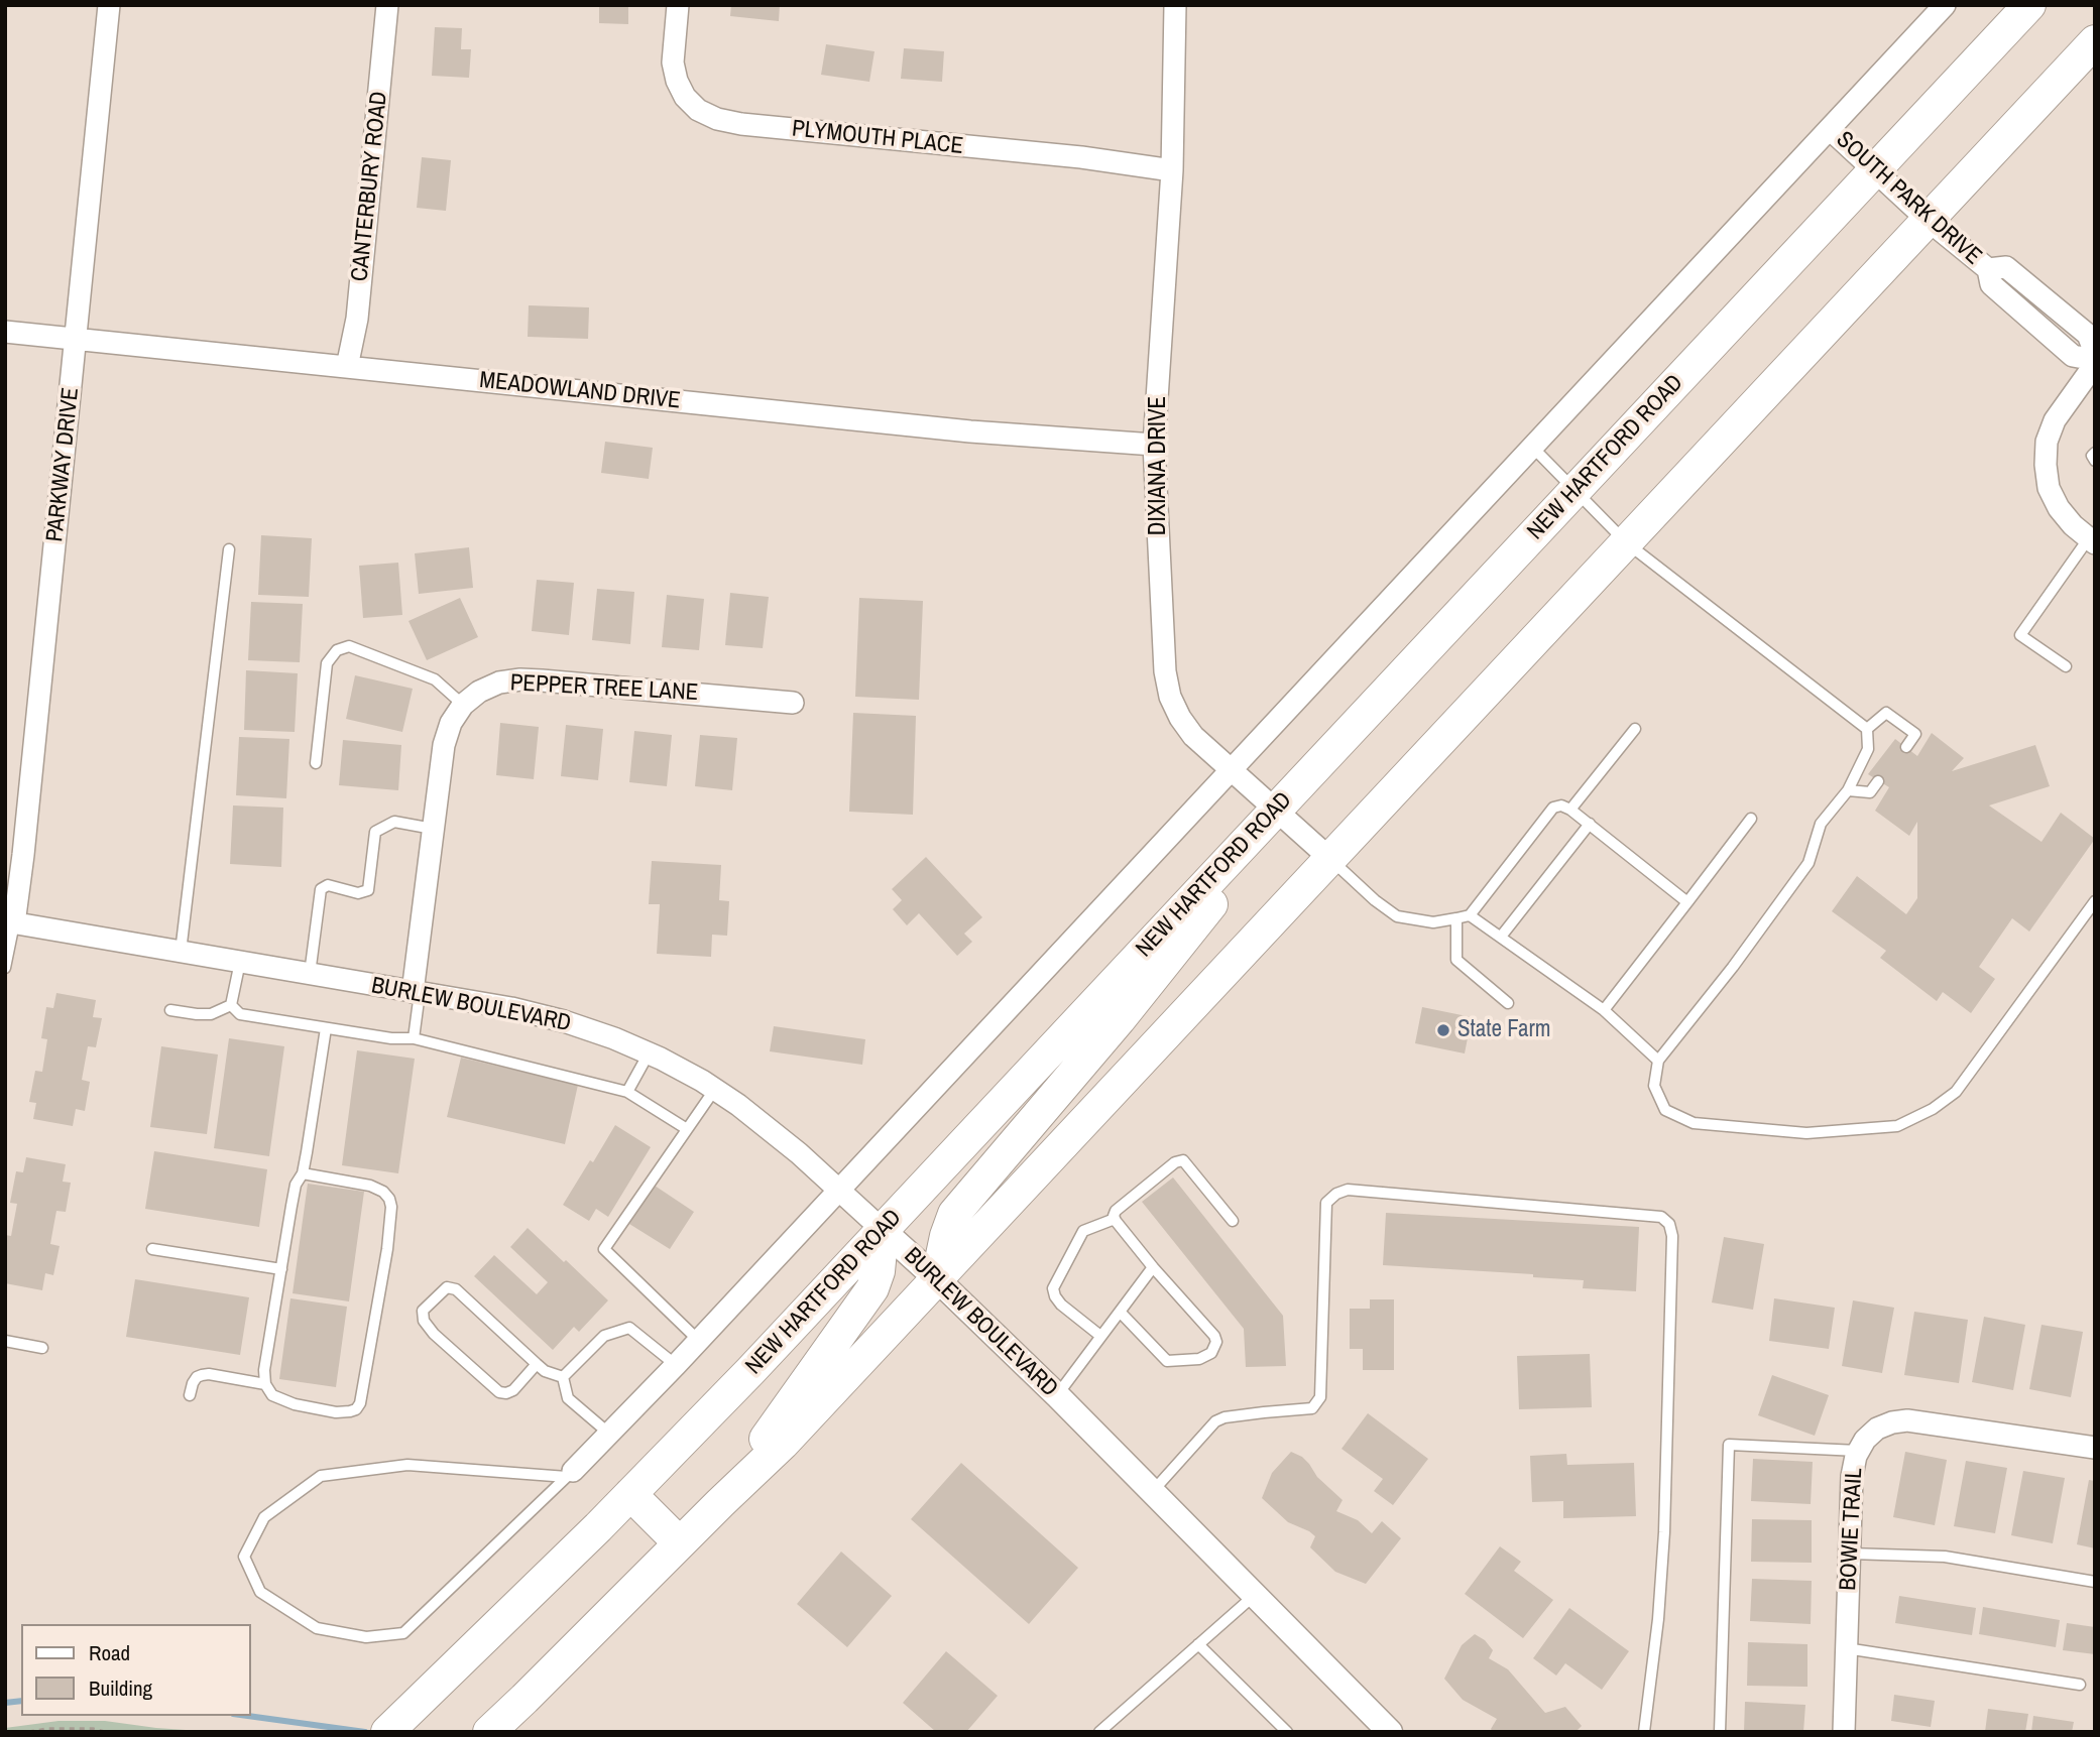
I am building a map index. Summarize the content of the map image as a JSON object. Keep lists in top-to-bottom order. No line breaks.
{"streets":{"main road":["NEW HARTFORD ROAD"],"street":["PLYMOUTH PLACE","CANTERBURY ROAD","SOUTH PARK DRIVE","MEADOWLAND DRIVE","PARKWAY DRIVE","DIXIANA DRIVE","PEPPER TREE LANE","BURLEW BOULEVARD","BOWIE TRAIL"]},"crossings":[["PLYMOUTH PLACE","DIXIANA DRIVE"],["CANTERBURY ROAD","MEADOWLAND DRIVE"],["SOUTH PARK DRIVE","NEW HARTFORD ROAD"],["MEADOWLAND DRIVE","PARKWAY DRIVE"],["MEADOWLAND DRIVE","DIXIANA DRIVE"],["NEW HARTFORD ROAD","DIXIANA DRIVE"],["NEW HARTFORD ROAD","BURLEW BOULEVARD"],["PARKWAY DRIVE","BURLEW BOULEVARD"],["PEPPER TREE LANE","BURLEW BOULEVARD"]],"places":["State Farm"],"legend":["Road","Building"]}
